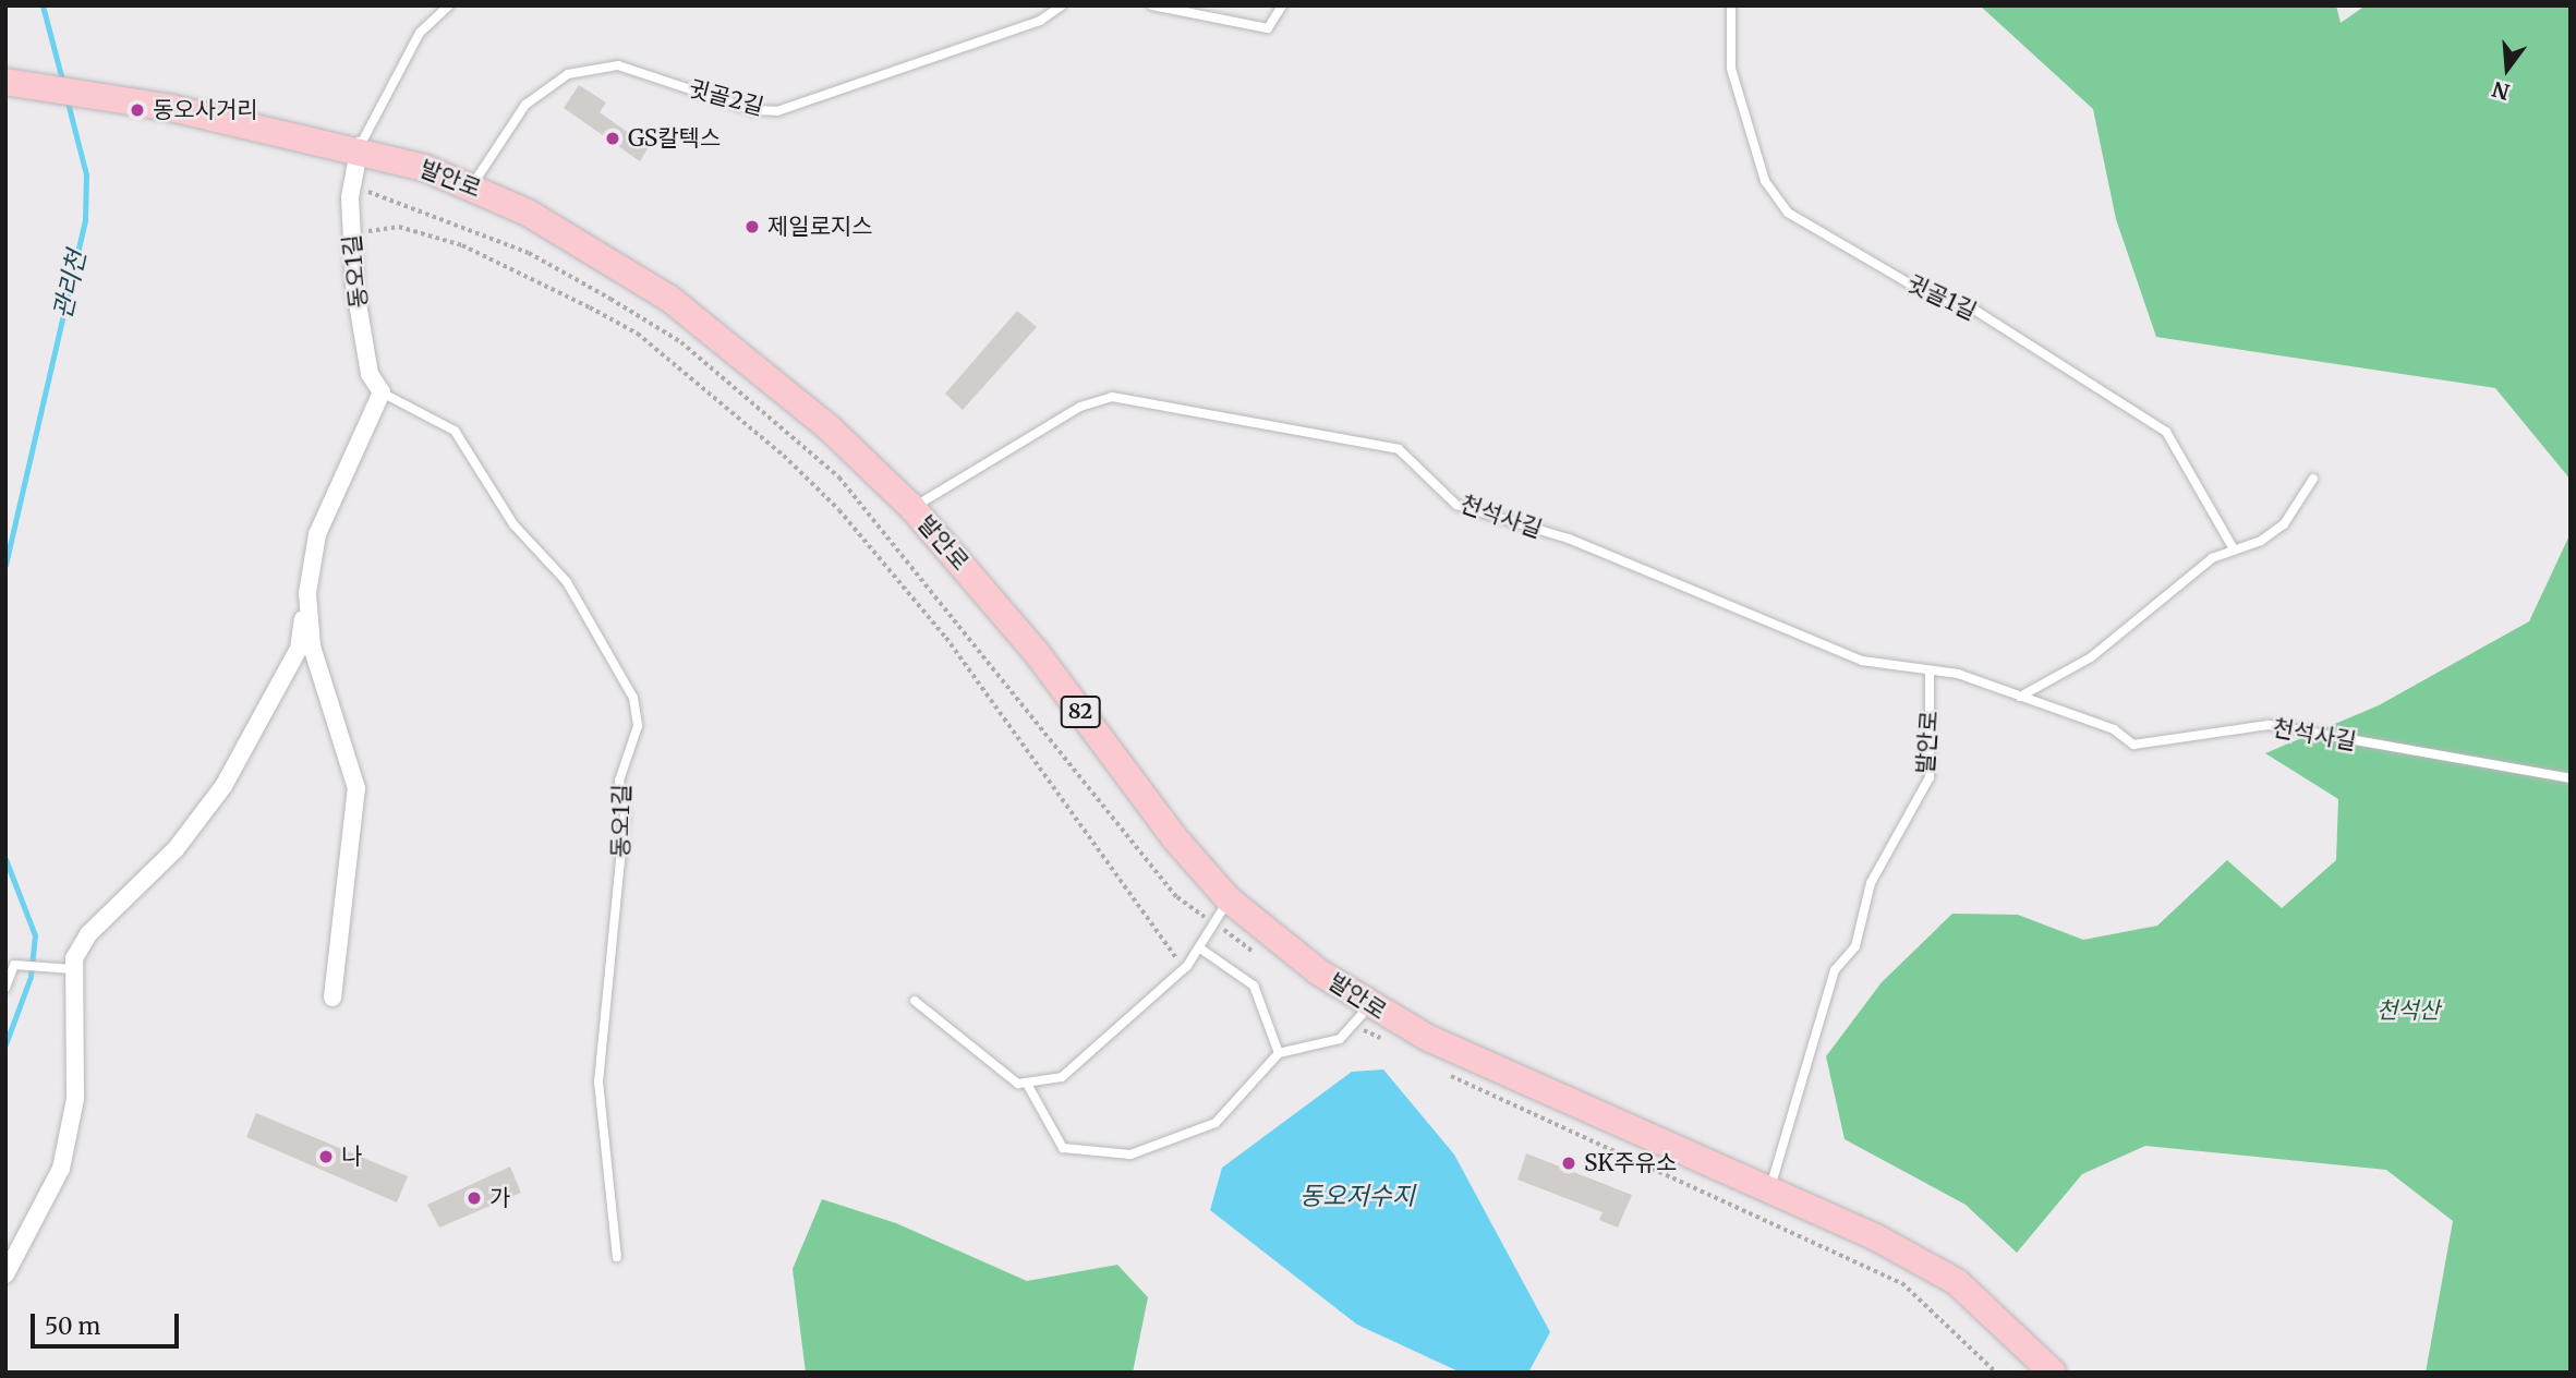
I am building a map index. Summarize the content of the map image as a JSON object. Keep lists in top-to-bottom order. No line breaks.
{"streets":{"main road":["발안로","82"],"street":["동오1길"],"lane":["귓골2길","귓골1길","천석사길"]},"crossings":[["귓골2길","발안로"],["발안로","동오1길"],["발안로","천석사길"]],"water":["관리천","동오저수지"],"parks":["천석산"],"places":["동오사거리","GS칼텍스","제일로지스","나","SK주유소","가"],"scale_bar":"50 m","north":"bottom"}
